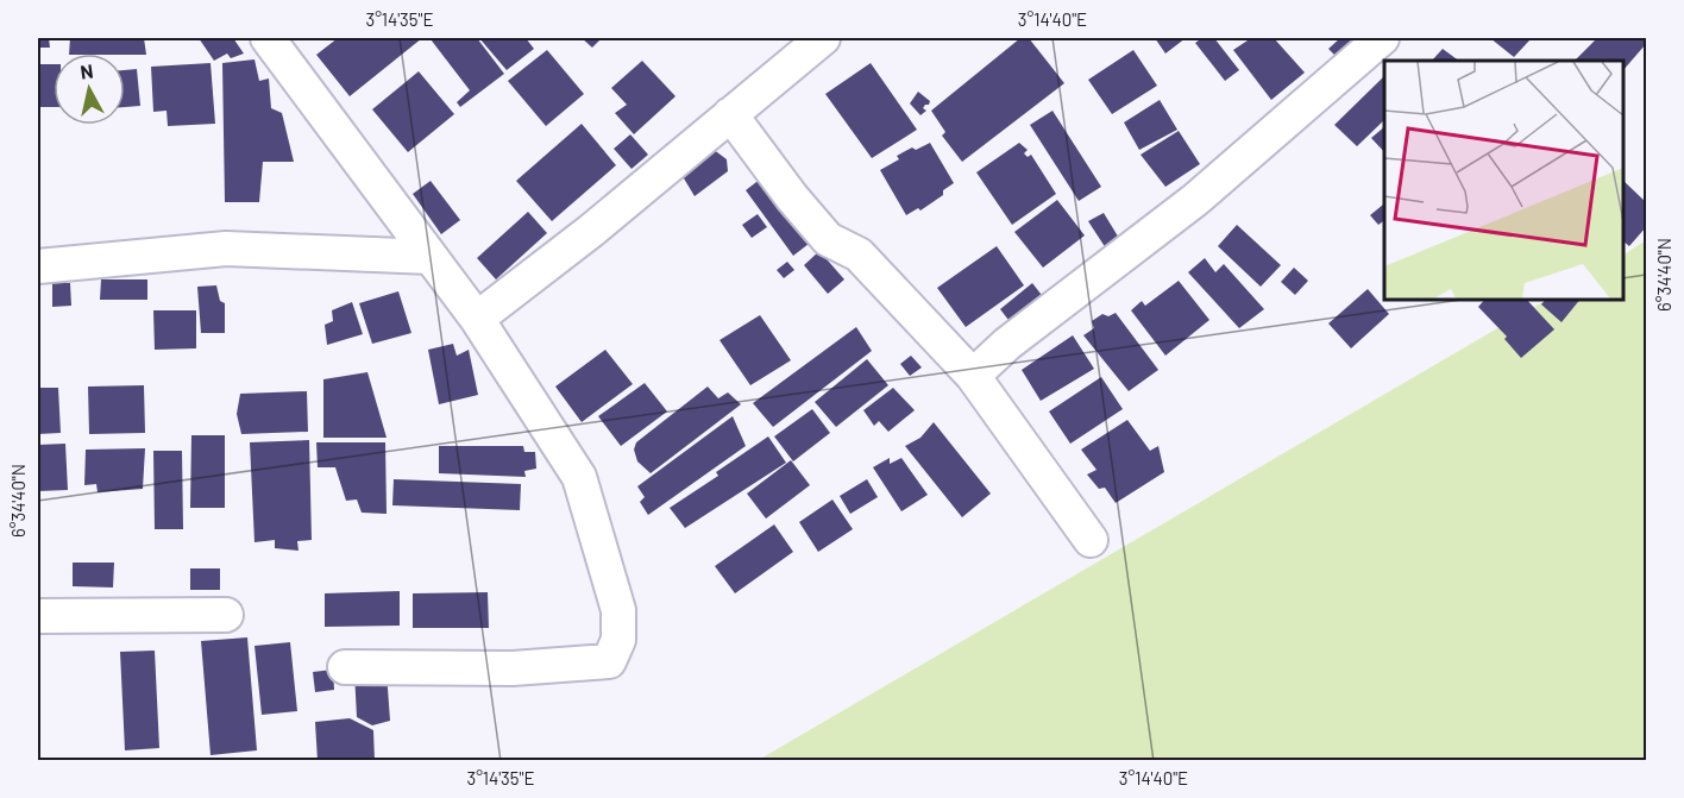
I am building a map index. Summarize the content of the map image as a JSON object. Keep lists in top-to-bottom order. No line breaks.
{"north":"top","coordinates":["3°14'35\"E","3°14'40\"E","6°34'40\"N"]}
